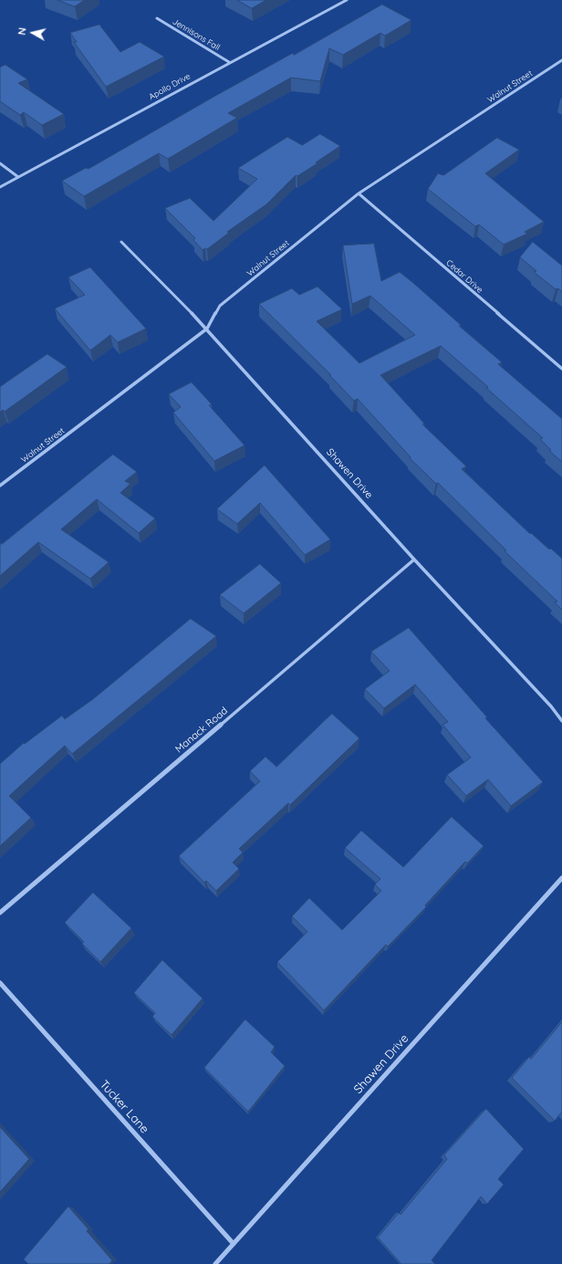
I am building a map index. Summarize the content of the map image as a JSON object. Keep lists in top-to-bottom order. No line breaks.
{"streets":{"street":["Jennisons Fall","Apollo Drive","Walnut Street","Cedar Drive","Shawen Drive","Manack Road","Tucker Lane"]},"crossings":[["Jennisons Fall","Apollo Drive"],["Walnut Street","Cedar Drive"],["Walnut Street","Shawen Drive"],["Shawen Drive","Manack Road"],["Shawen Drive","Tucker Lane"]],"north":"left"}
